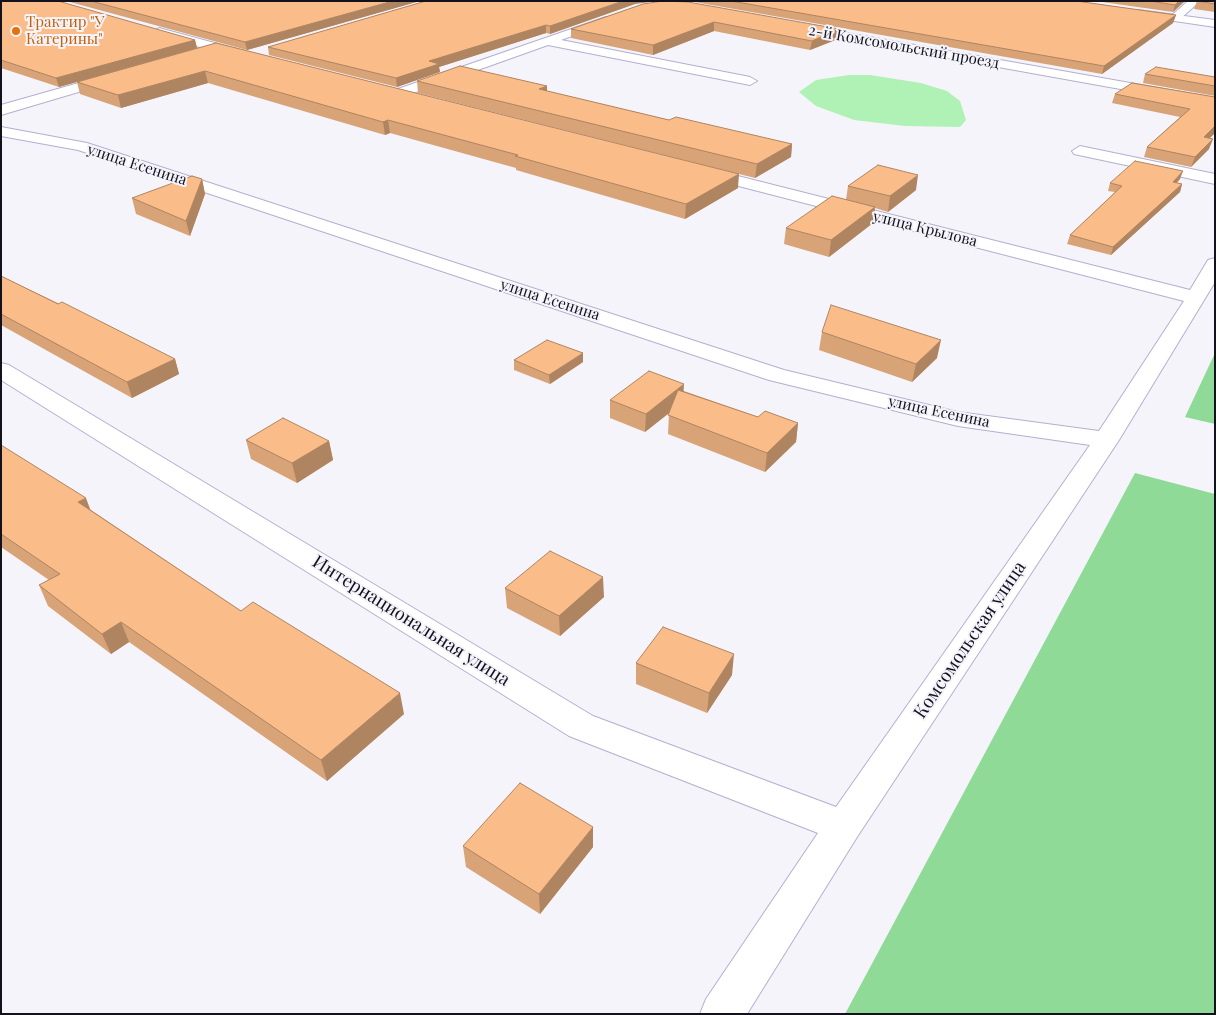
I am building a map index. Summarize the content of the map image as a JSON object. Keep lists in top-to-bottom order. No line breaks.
{"streets":{"street":["2-й Комсомольский проезд","улица Есенина","улица Крылова","Интернациональная улица","Комсомольская улица"]},"crossings":[["улица Есенина","Комсомольская улица"],["улица Крылова","Комсомольская улица"],["Интернациональная улица","Комсомольская улица"]],"places":["Трактир \"У Катерины\""]}
